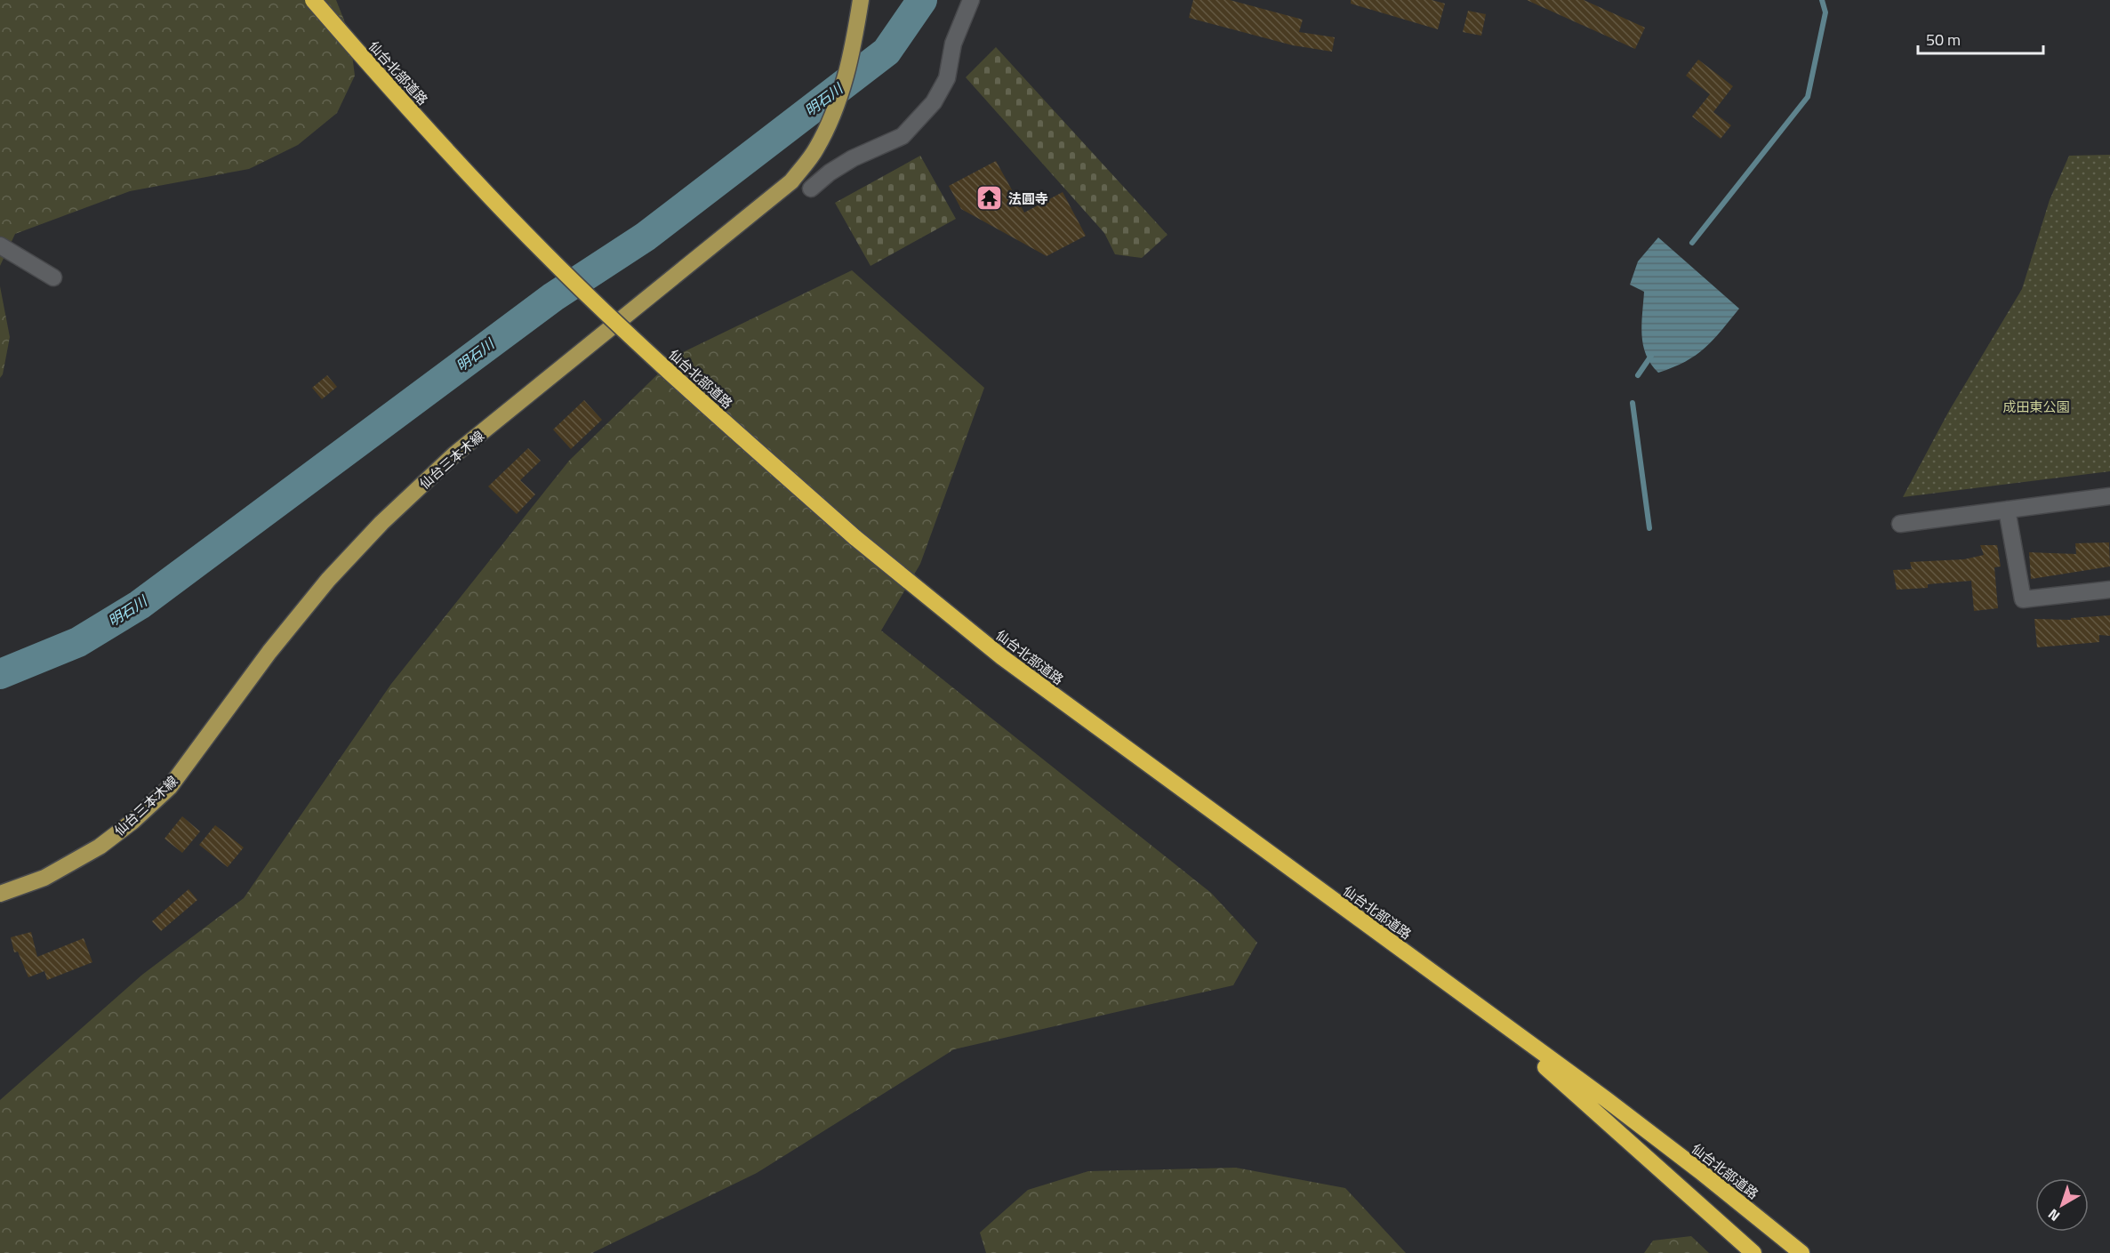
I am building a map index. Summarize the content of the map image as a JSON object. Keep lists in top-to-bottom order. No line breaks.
{"streets":{"highway":["仙台北部道路"],"main road":["仙台三本木線"]},"water":["明石川"],"parks":["成田東公園"],"places":{"temple":["法圓寺"]},"scale_bar":"50 m","north":"bottom left"}
